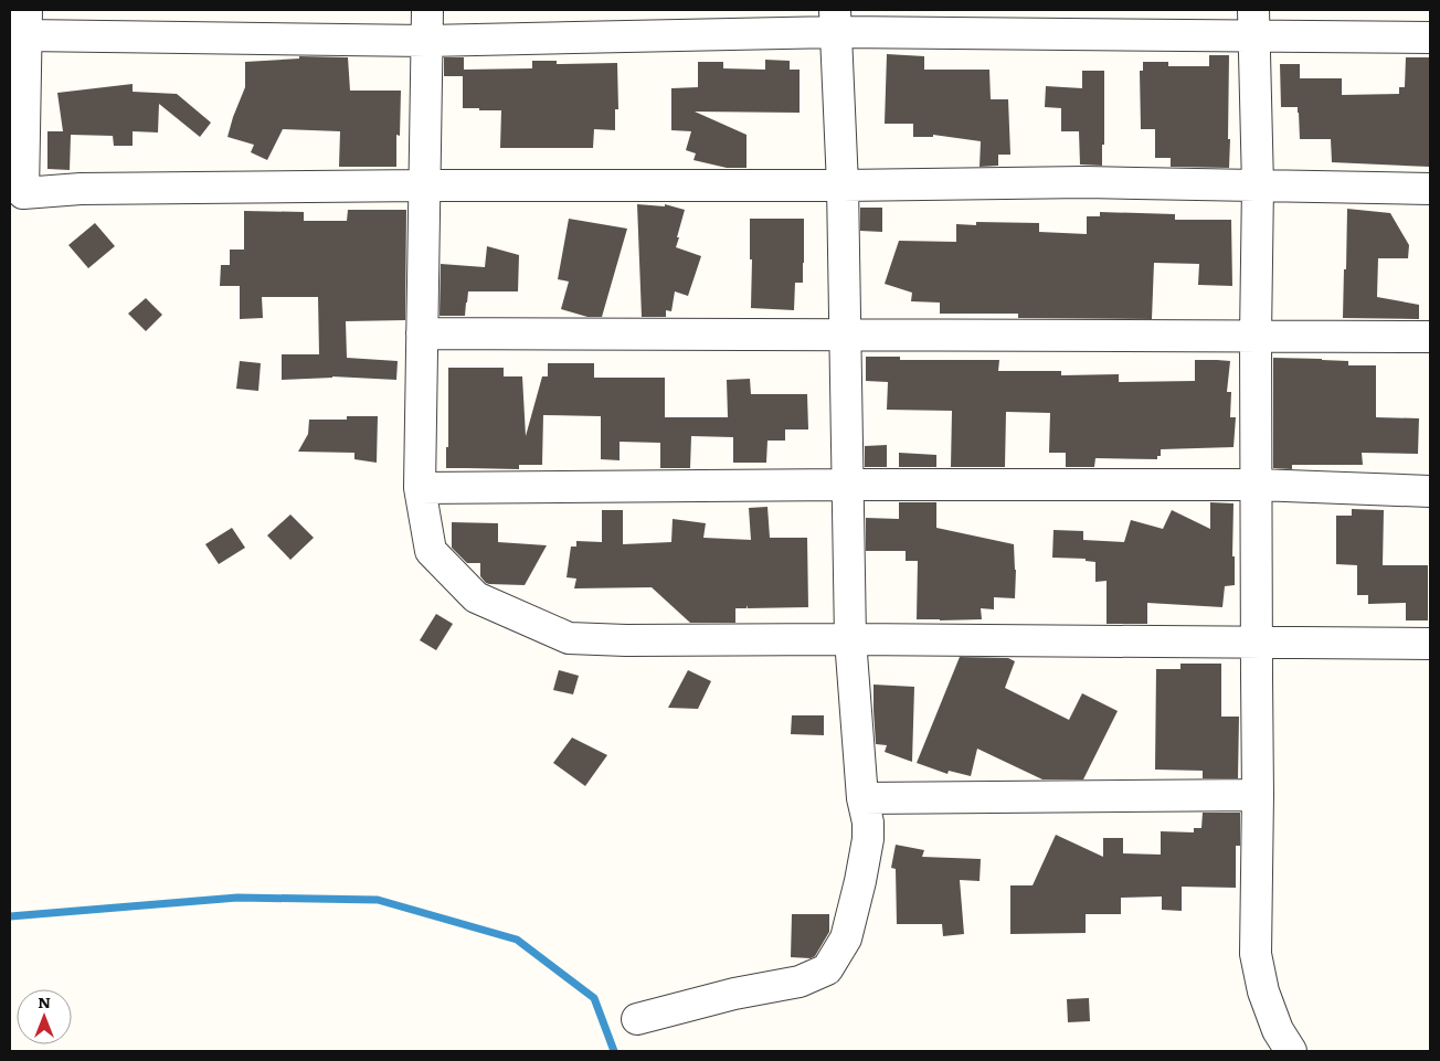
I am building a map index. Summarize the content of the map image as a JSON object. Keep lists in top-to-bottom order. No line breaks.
{"north":"top"}
